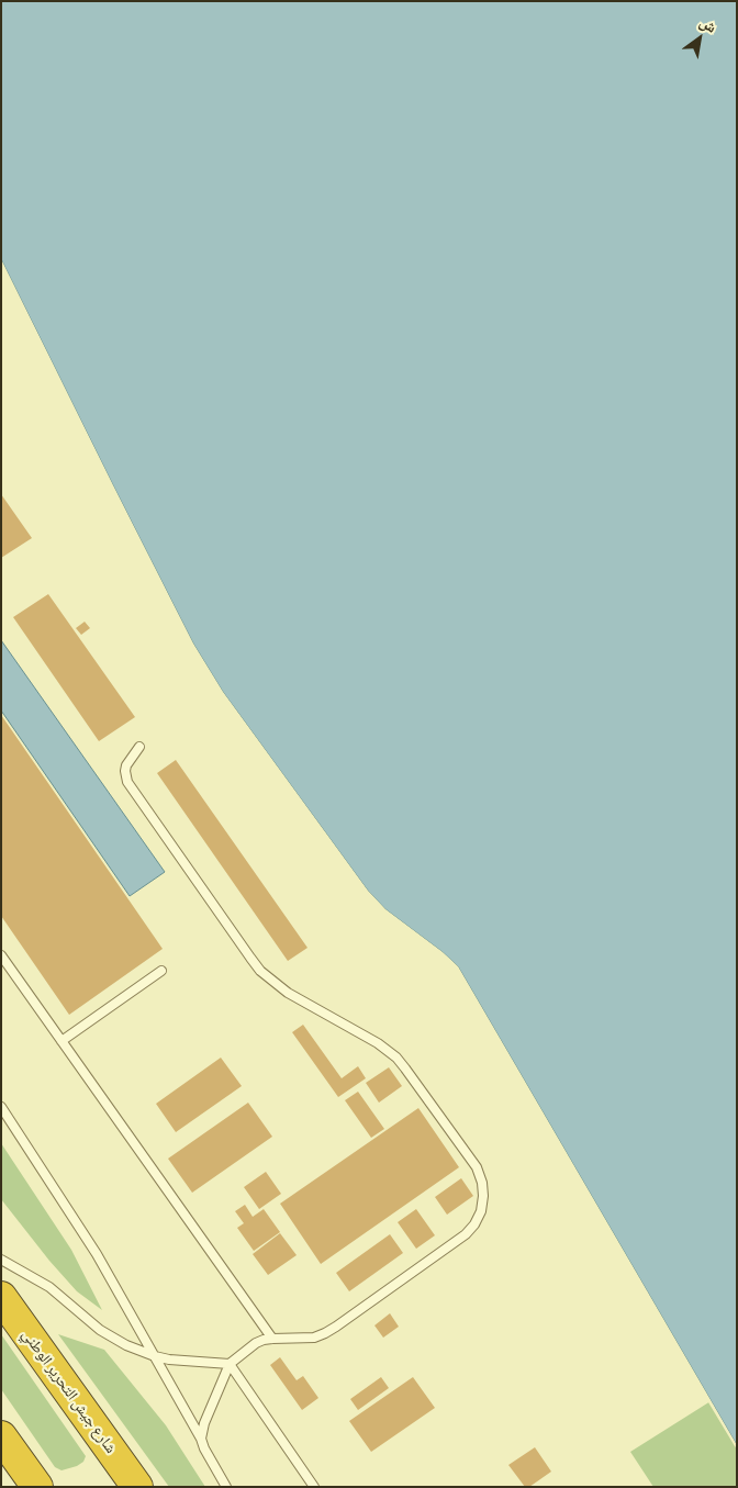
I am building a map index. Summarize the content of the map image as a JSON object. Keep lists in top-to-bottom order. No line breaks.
{"streets":{"highway":["شارع جيش التحرير الوطني"]},"north":"top right"}
